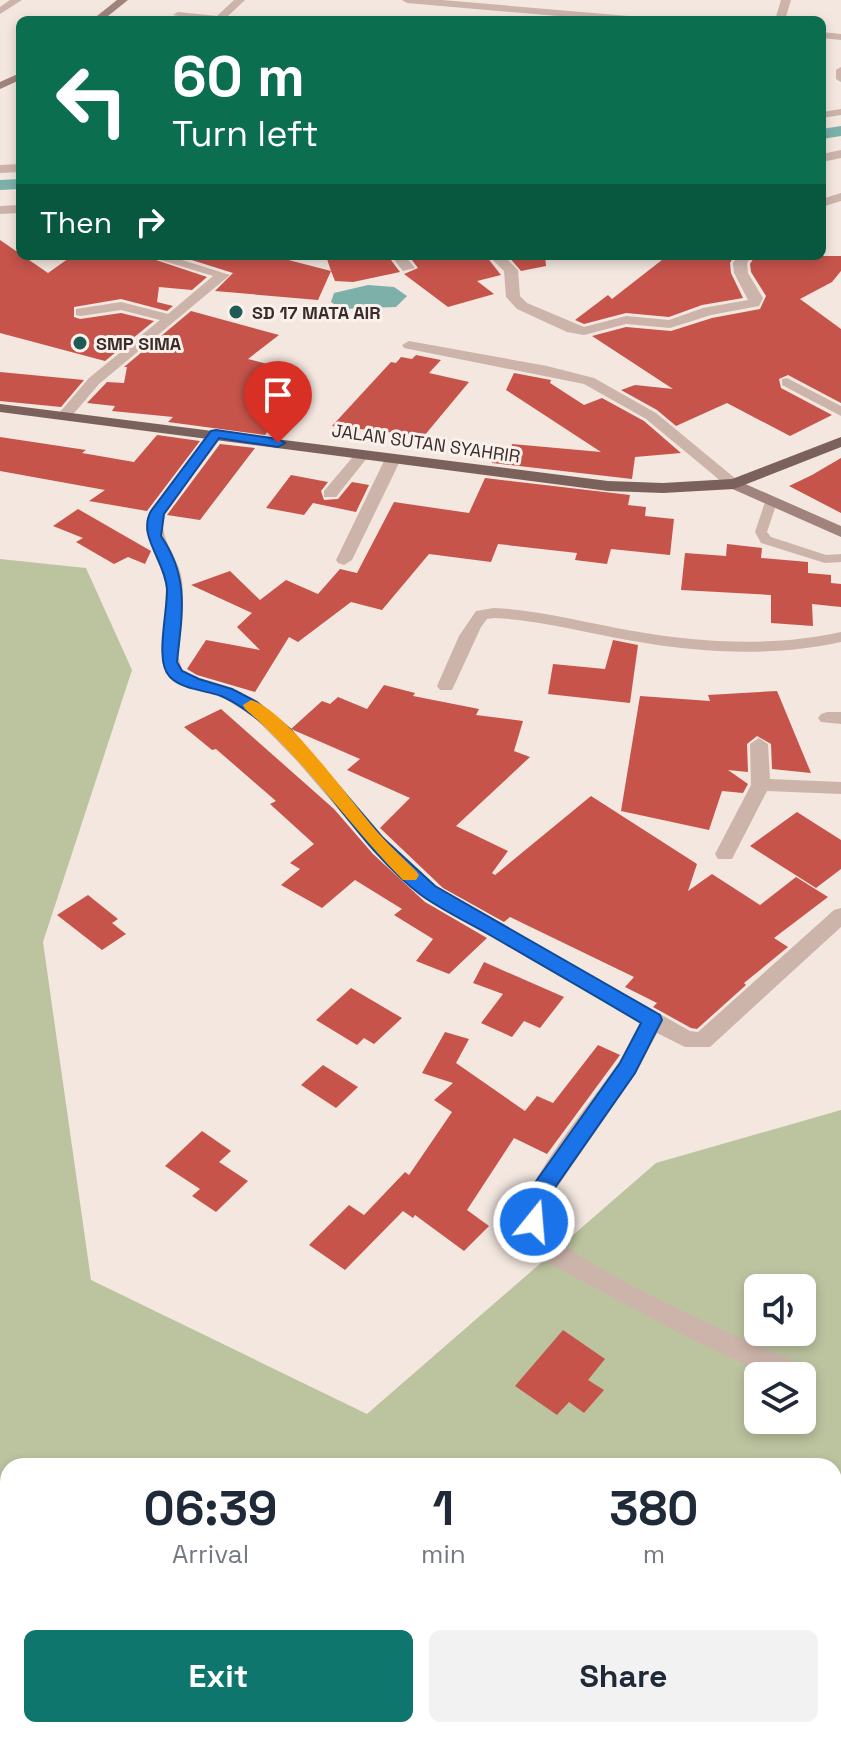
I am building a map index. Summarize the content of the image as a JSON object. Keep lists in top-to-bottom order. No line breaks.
{"streets":{"main road":["JALAN SUTAN SYAHRIR"]},"places":["SD 17 MATA AIR","SMP SIMA"],"page":{"turn":["60 m","Turn left"],"then":"Then","eta":["06:39","Arrival","1","min","380","m"],"buttons":["Exit","Share"]}}
